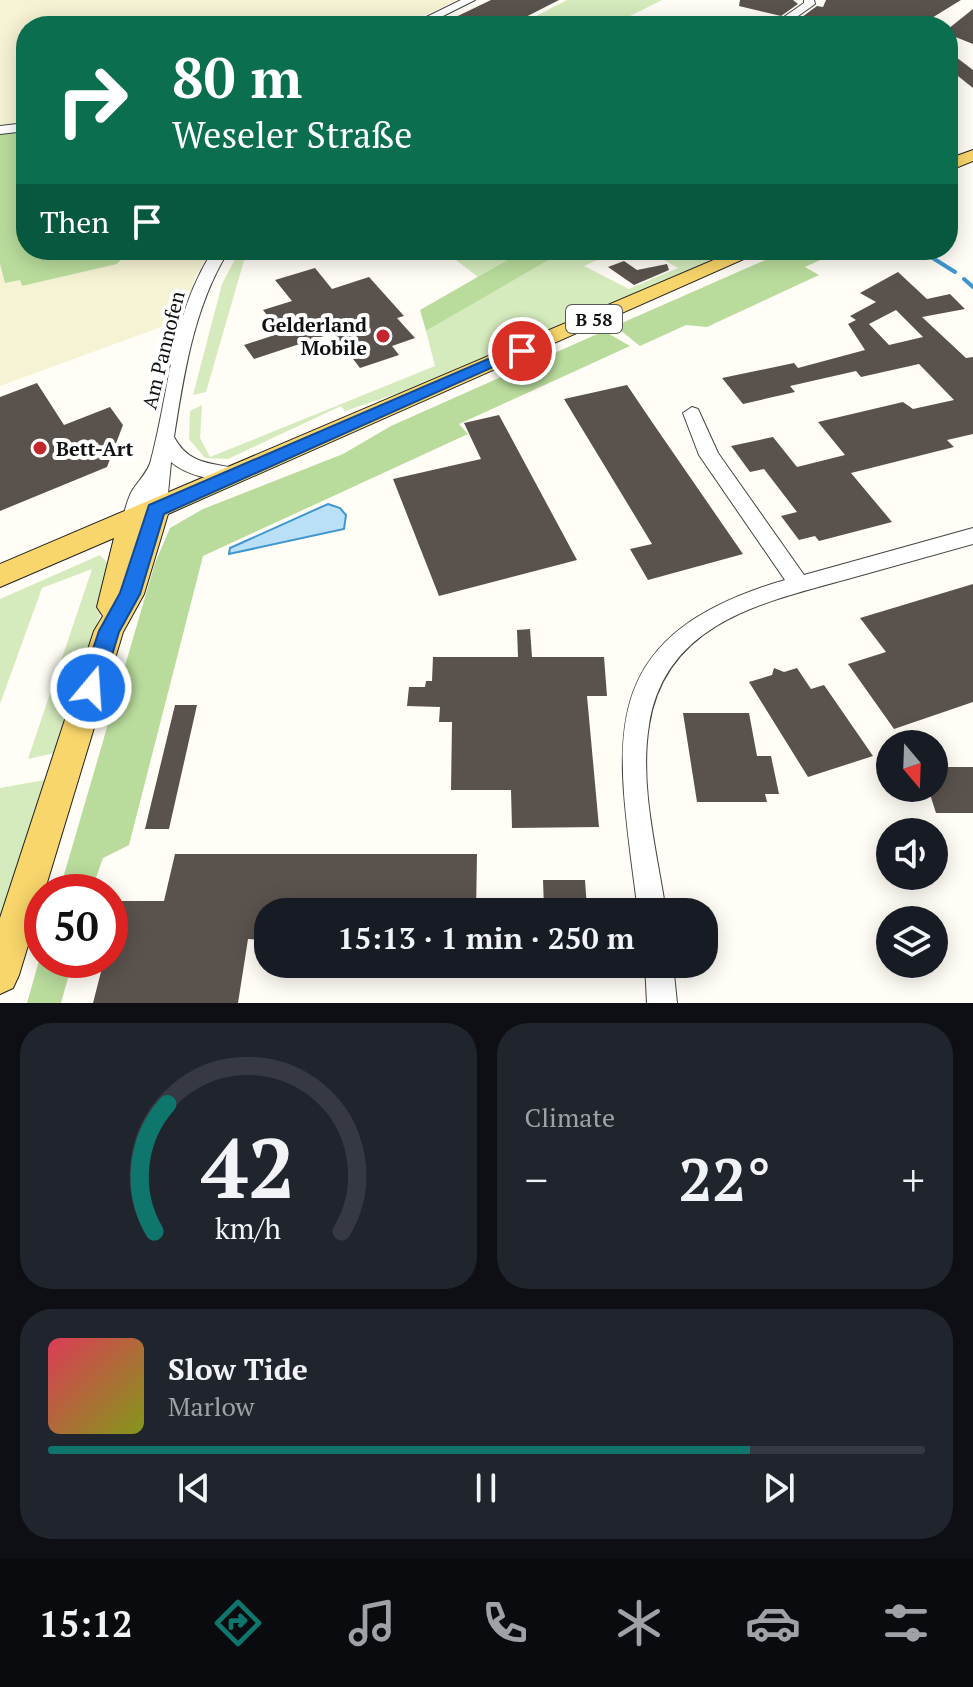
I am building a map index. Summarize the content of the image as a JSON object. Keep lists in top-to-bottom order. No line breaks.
{"streets":{"main road":["B 58"],"street":["Am Pannofen"]},"crossings":[["B 58","Am Pannofen"]],"places":["Gelderland Mobile","Bett-Art"],"north":"bottom","page":{"turn":["80 m","Weseler Straße"],"then":"Then","limit":"50","trip":"15:13 · 1 min · 250 m","tile":"Climate","heat":["−","22°","+"],"song":["Slow Tide","Marlow"],"tabs":"15:12","gauge":["42","km/h"]}}
